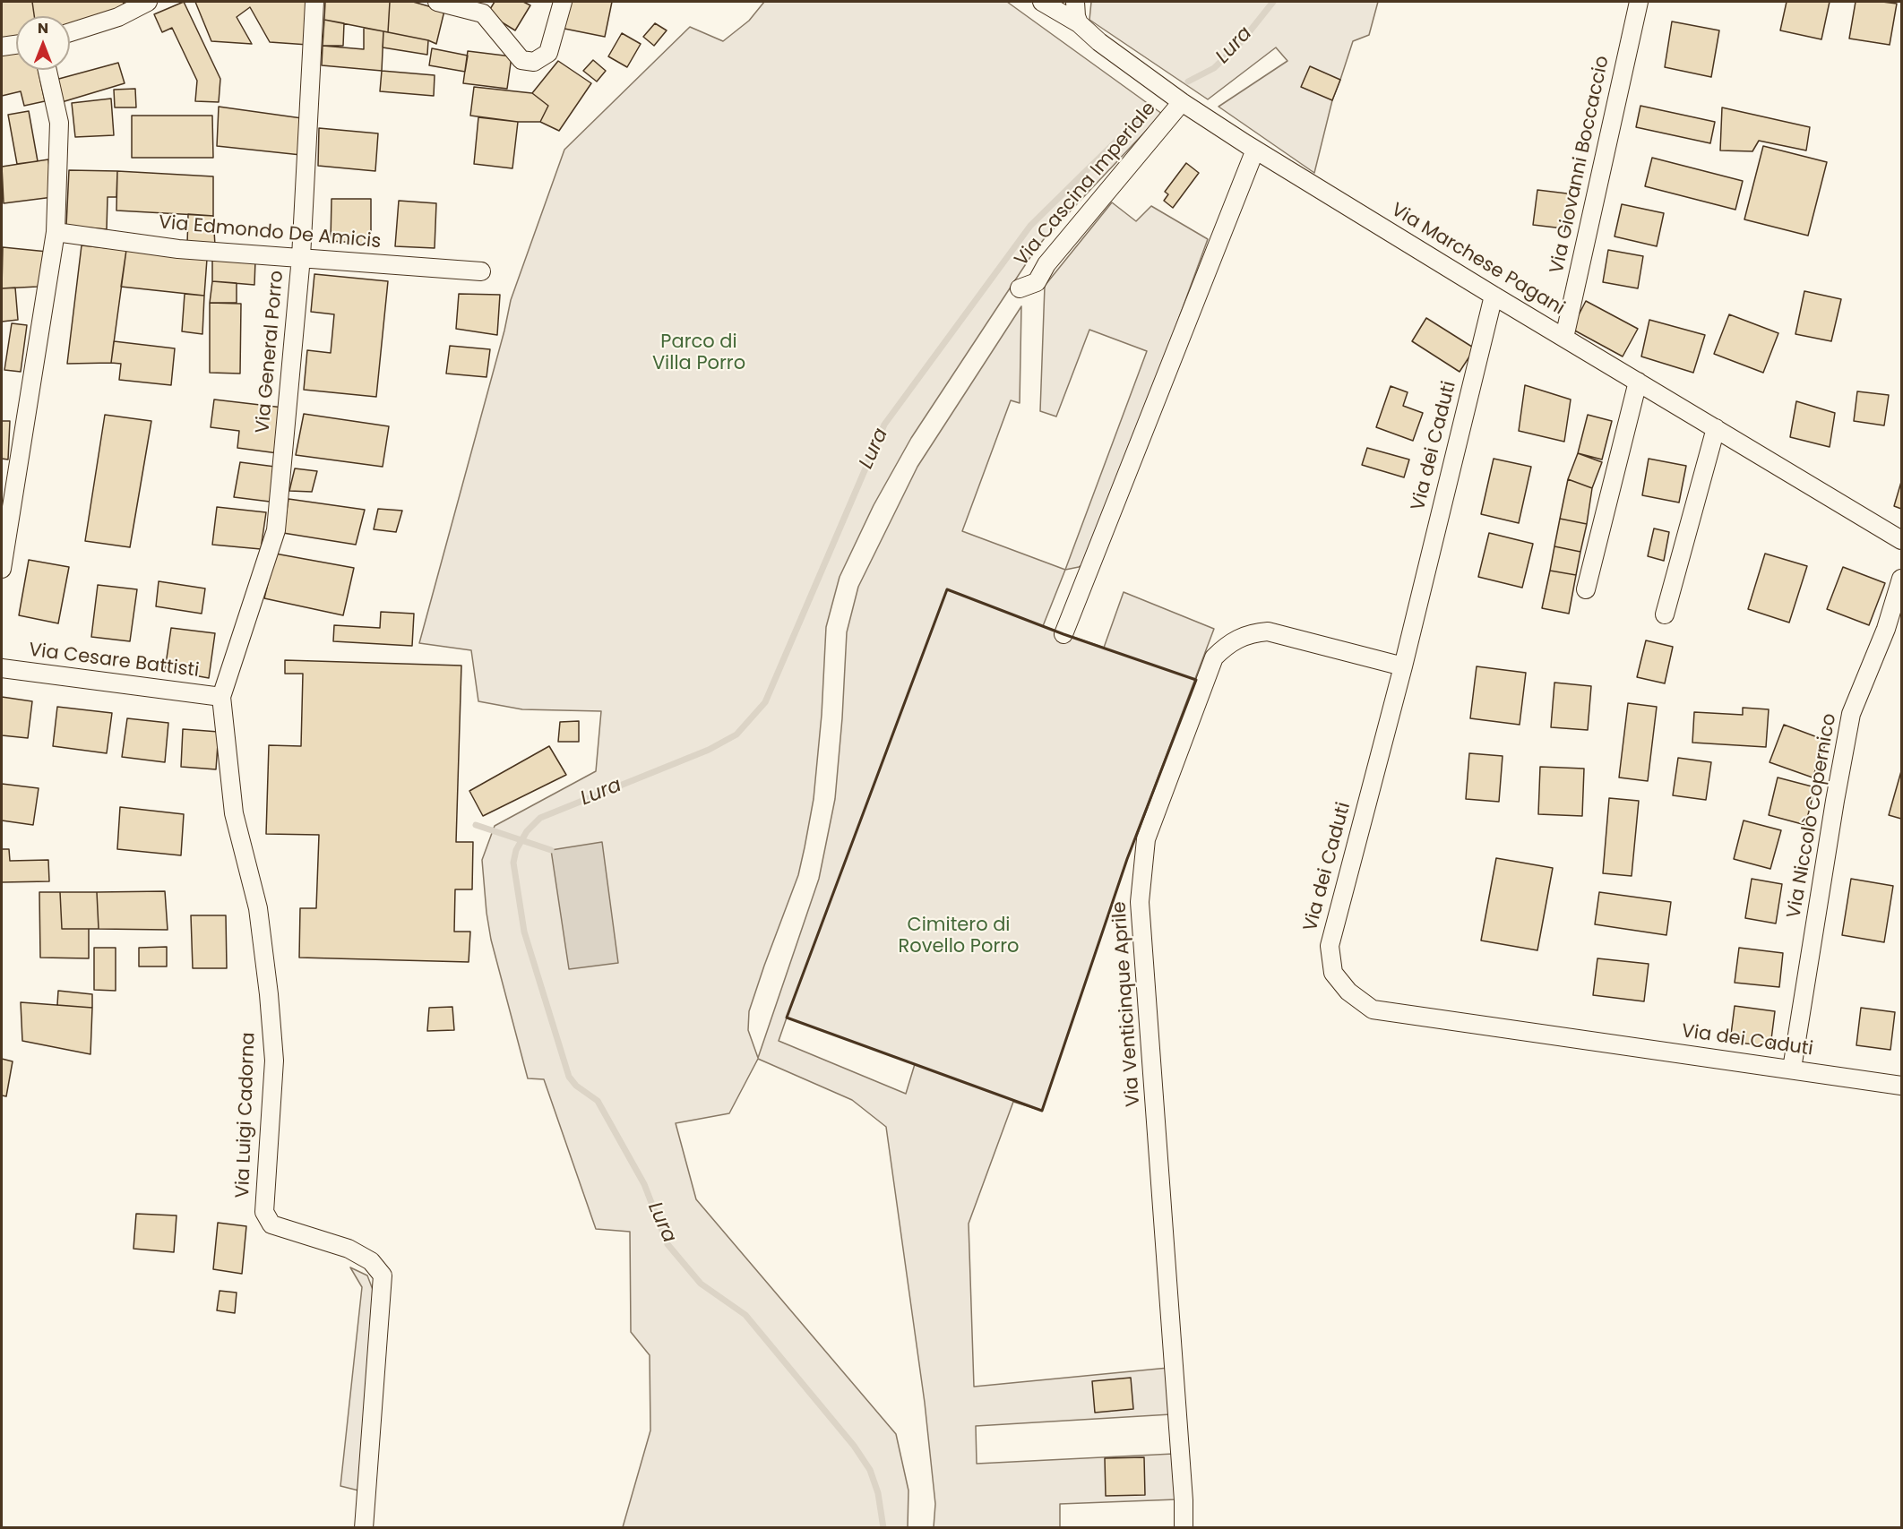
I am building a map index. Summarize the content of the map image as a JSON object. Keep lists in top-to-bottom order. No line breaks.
{"streets":{"street":["Via Giovanni Boccaccio","Via Cascina Imperiale","Via Edmondo De Amicis","Via Marchese Pagani","Via General Porro","Via dei Caduti","Via Cesare Battisti","Via Niccolò Copernico","Via Venticinque Aprile","Via Luigi Cadorna"]},"crossings":[["Via Giovanni Boccaccio","Via Marchese Pagani"],["Via Cascina Imperiale","Via Marchese Pagani"],["Via Edmondo De Amicis","Via General Porro"],["Via Marchese Pagani","Via dei Caduti"],["Via General Porro","Via Cesare Battisti"],["Via General Porro","Via Luigi Cadorna"],["Via dei Caduti","Via Niccolò Copernico"],["Via dei Caduti","Via Venticinque Aprile"],["Via Cesare Battisti","Via Luigi Cadorna"]],"water":["Lura"],"parks":["Parco di Villa Porro","Cimitero di Rovello Porro"],"north":"top"}
